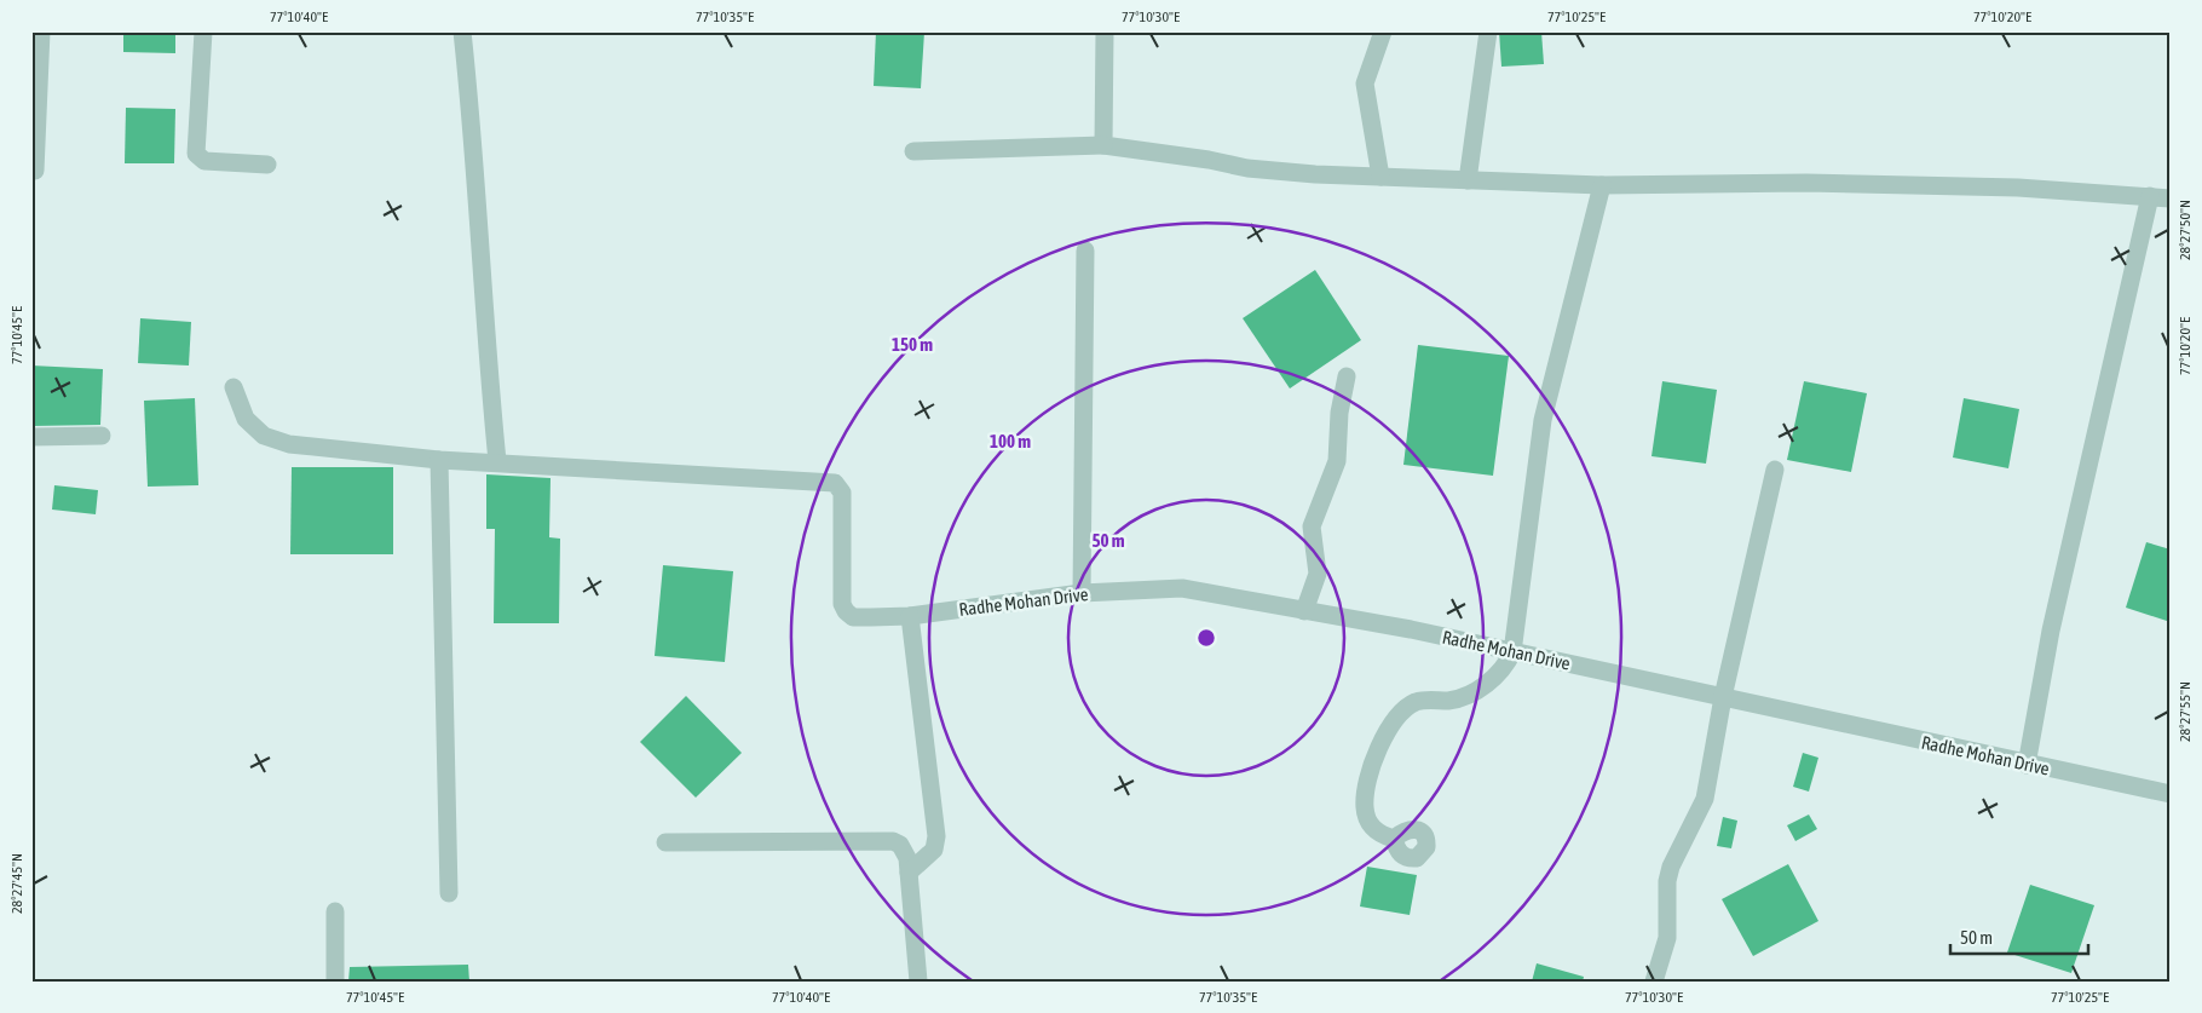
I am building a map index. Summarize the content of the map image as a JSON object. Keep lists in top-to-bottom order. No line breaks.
{"streets":{"street":["Radhe Mohan Drive"]},"scale_bar":"50 m","coordinates":["77°10'40\"E","77°10'35\"E","77°10'30\"E","77°10'25\"E","77°10'20\"E","28°27'50\"N","77°10'45\"E","28°27'55\"N","28°27'45\"N"],"rings":["150 m","100 m","50 m"]}
